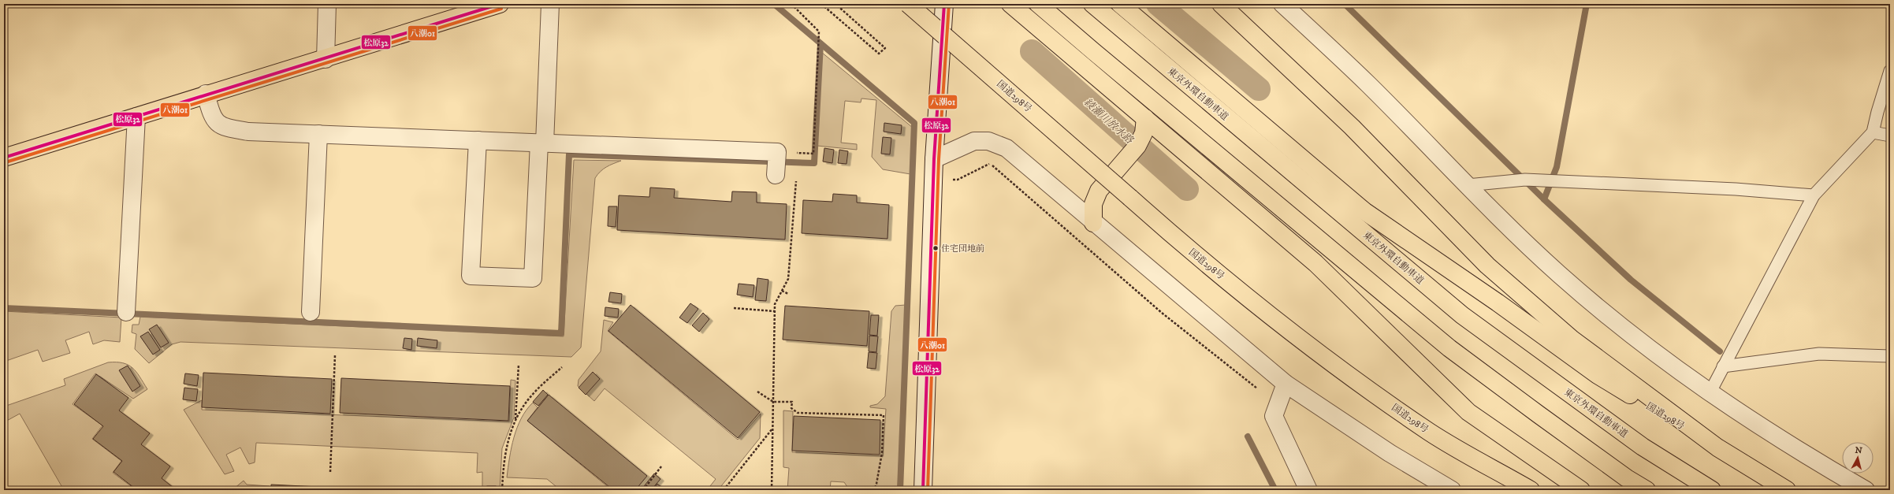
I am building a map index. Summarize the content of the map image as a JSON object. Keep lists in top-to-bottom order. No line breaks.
{"streets":{"main road":["東京外環自動車道","国道298号"]},"water":["綾瀬川放水路"],"places":["住宅団地前"],"lines":["transit line 松原32","transit line 八潮01"],"north":"top"}
